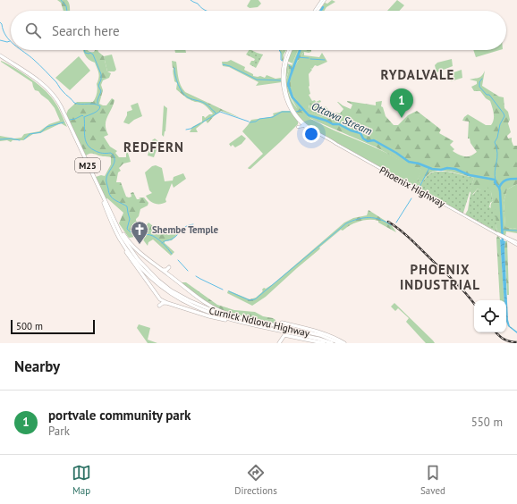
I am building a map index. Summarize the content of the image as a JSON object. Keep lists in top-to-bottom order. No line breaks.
{"streets":{"main road":["M25","Phoenix Highway","Curnick Ndlovu Highway"]},"crossings":[["M25","Curnick Ndlovu Highway"]],"districts":["RYDALVALE","REDFERN","PHOENIX INDUSTRIAL"],"water":["Ottawa Stream"],"places":{"church":["Shembe Temple"]},"scale_bar":"500 m","page":{"search":"Search here","pins":"1","scale":"500 m","heading":"Nearby","list":[{"mark":"1","name":"portvale community park","note":"Park","value":"550 m"}],"nav":["Map","Directions","Saved"]}}
